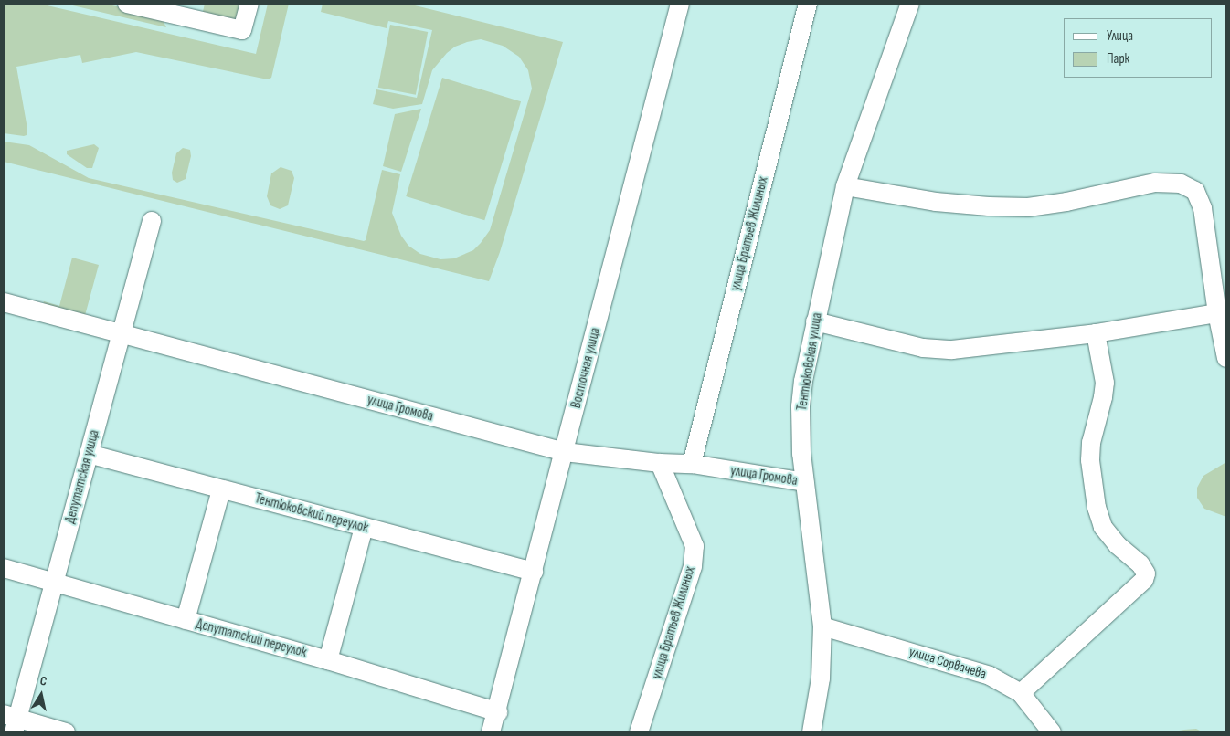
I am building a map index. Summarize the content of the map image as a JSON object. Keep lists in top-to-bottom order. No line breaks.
{"streets":{"street":["улица Братьев Жилиных","Тентюковская улица","Восточная улица","улица Громова","Депутатская улица","Тентюковский переулок","Депутатский переулок","улица Сорвачева"]},"crossings":[["улица Братьев Жилиных","улица Громова"],["Тентюковская улица","улица Громова"],["Тентюковская улица","улица Сорвачева"],["Восточная улица","улица Громова"],["Восточная улица","Тентюковский переулок"],["Восточная улица","Депутатский переулок"],["улица Громова","Депутатская улица"],["Депутатская улица","Тентюковский переулок"],["Депутатская улица","Депутатский переулок"]],"legend":["Улица","Парк"],"north":"top"}
